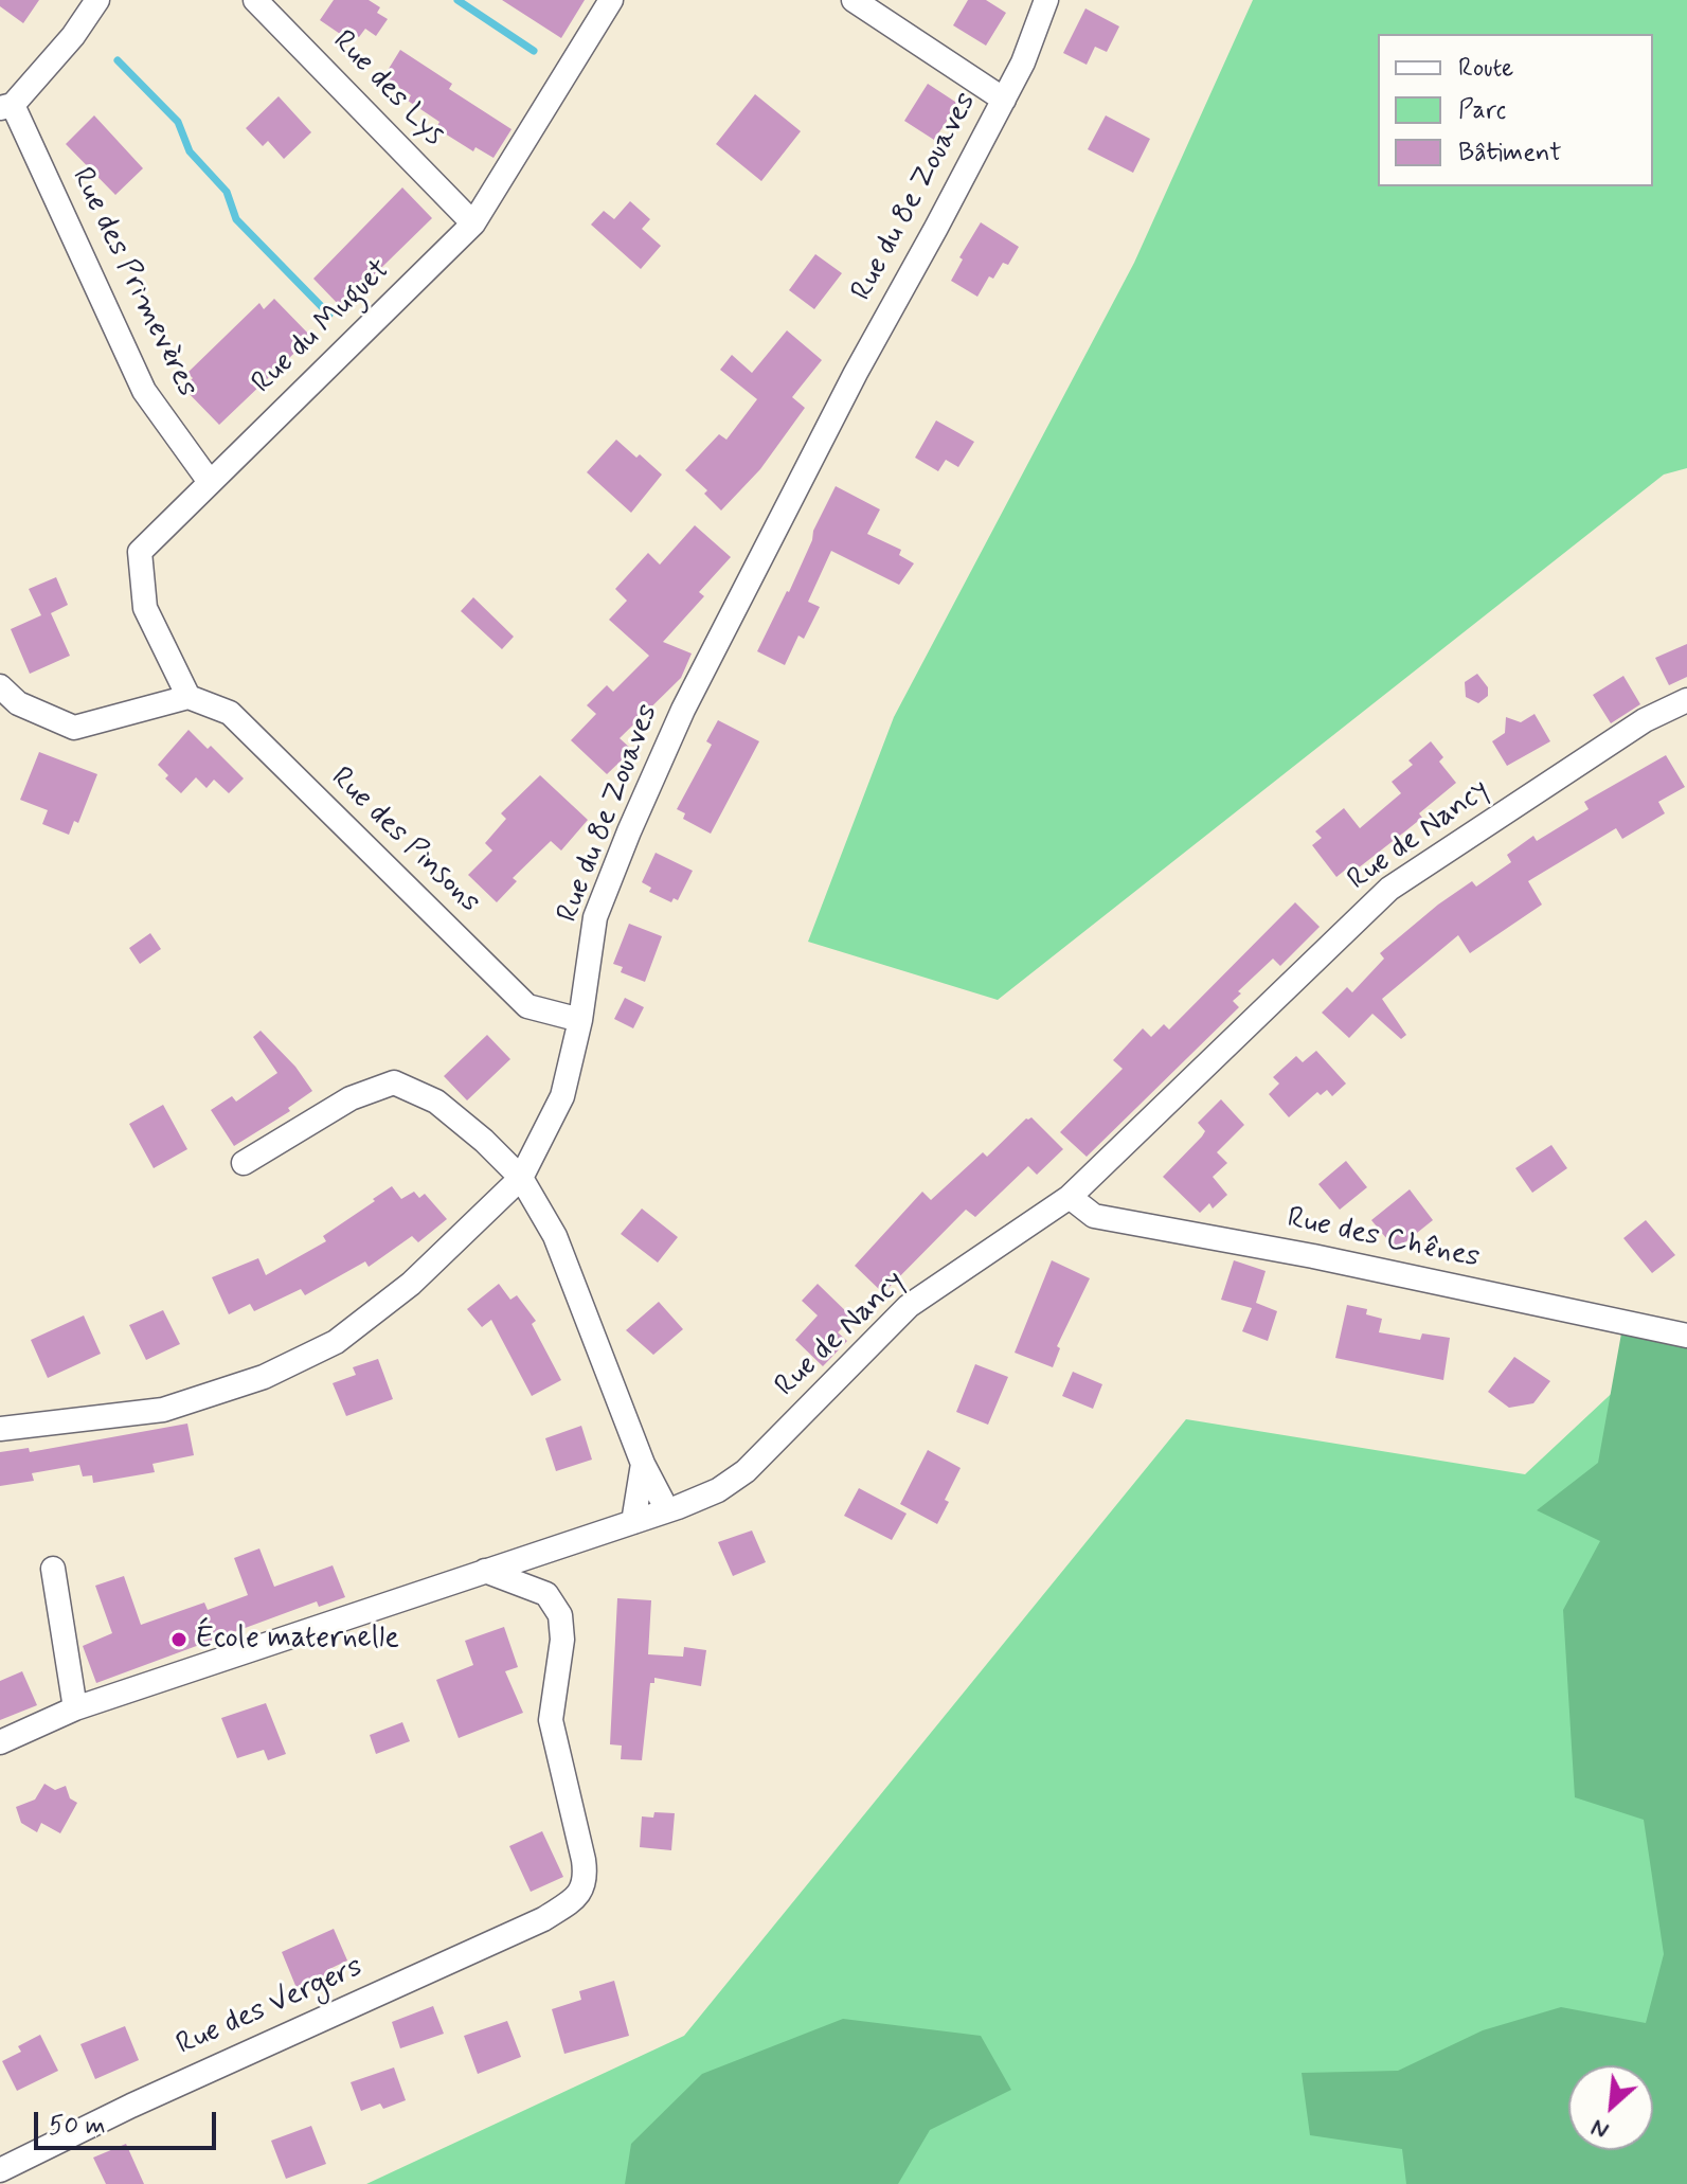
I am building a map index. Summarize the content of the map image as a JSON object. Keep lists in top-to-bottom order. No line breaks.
{"streets":{"street":["Rue des Lys","Rue du 8e Zouaves","Rue des Primevères","Rue du Muguet","Rue de Nancy","Rue des Pinsons","Rue des Chênes","Rue des Vergers"]},"crossings":[["Rue des Lys","Rue du Muguet"],["Rue du 8e Zouaves","Rue des Pinsons"],["Rue des Primevères","Rue du Muguet"],["Rue du Muguet","Rue des Pinsons"],["Rue de Nancy","Rue des Chênes"],["Rue de Nancy","Rue des Vergers"]],"places":["École maternelle"],"legend":["Route","Parc","Bâtiment"],"scale_bar":"50 m","north":"bottom left"}
